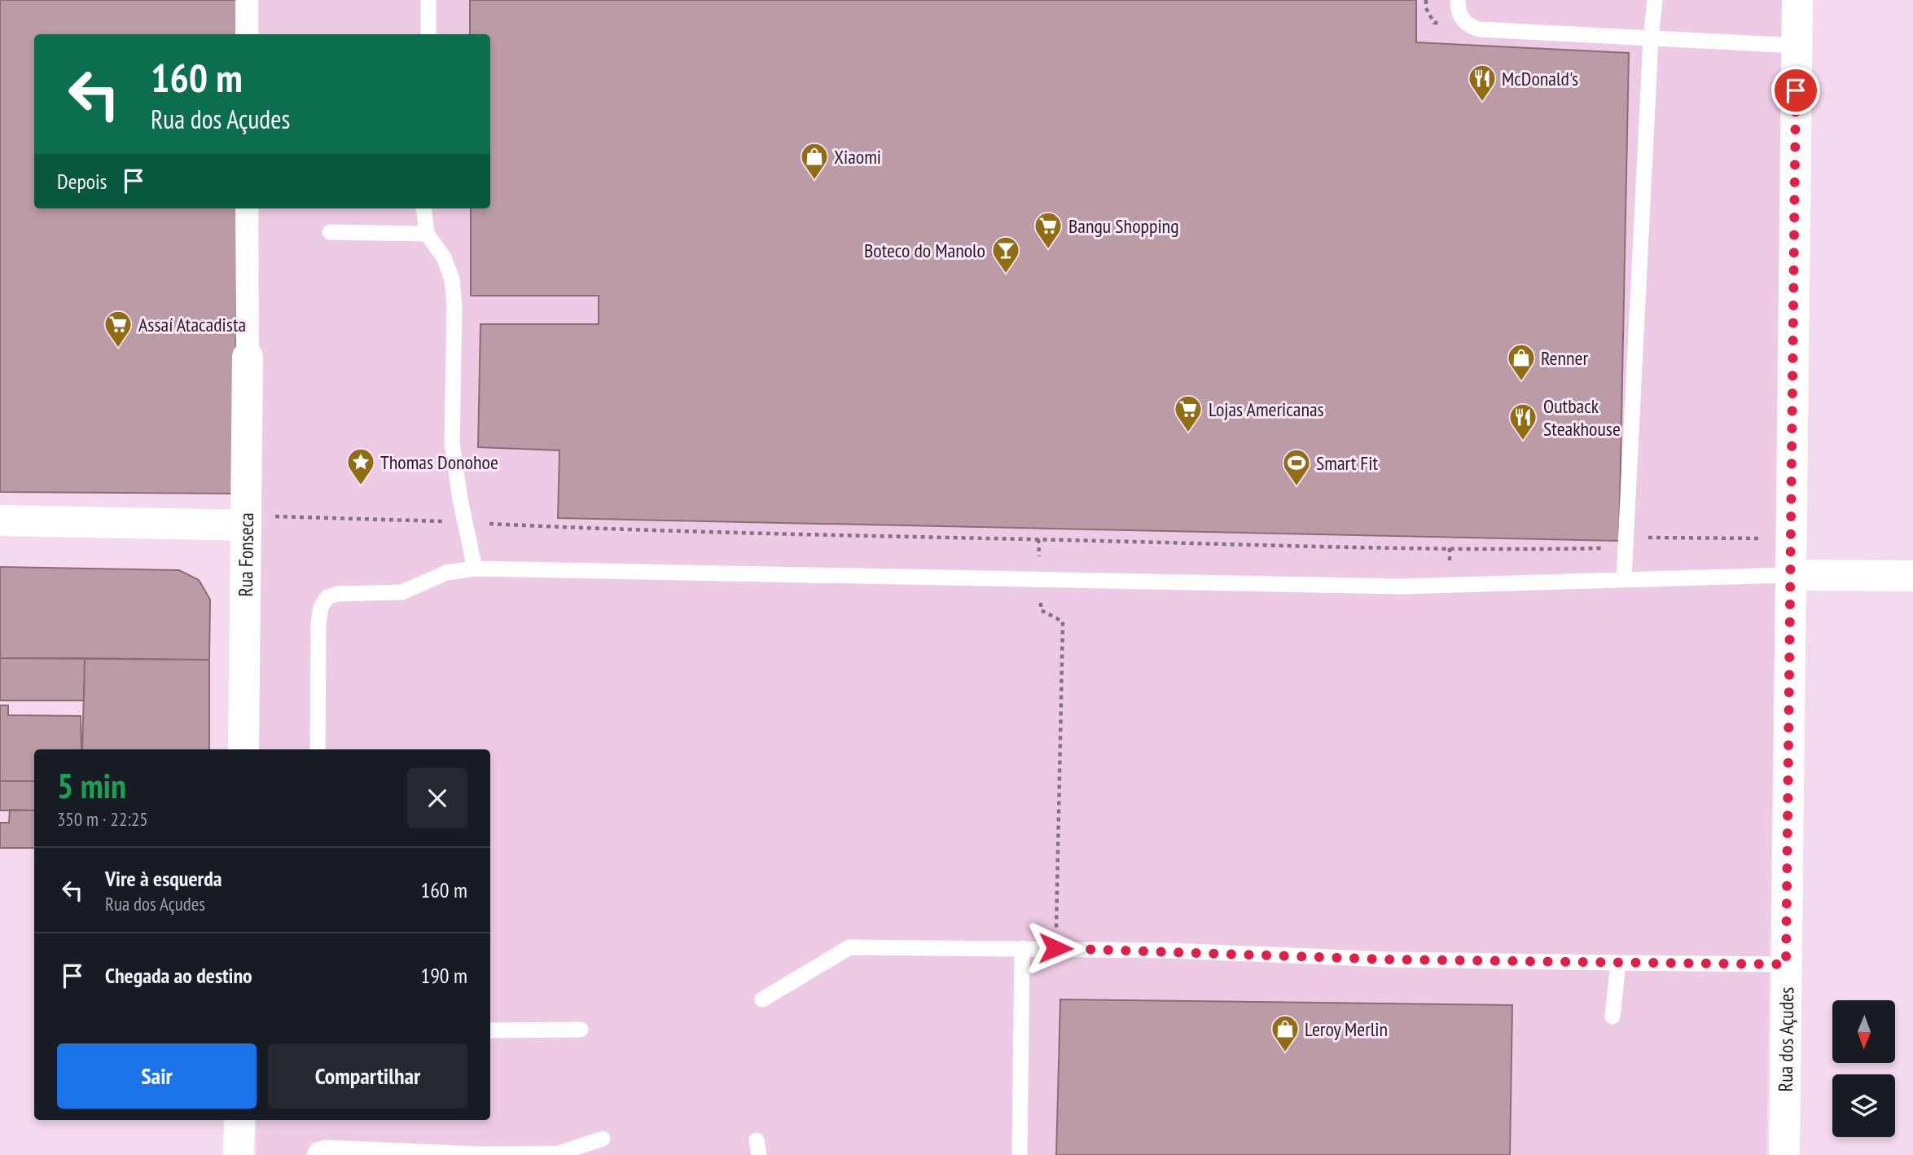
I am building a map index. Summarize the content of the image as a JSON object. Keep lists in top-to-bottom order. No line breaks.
{"streets":{"street":["Rua Fonseca","Rua dos Açudes"]},"places":{"restaurant":["McDonald's","Outback Steakhouse"],"shop":["Xiaomi","Renner","Leroy Merlin"],"supermarket":["Bangu Shopping","Assaí Atacadista","Lojas Americanas"],"bar":["Boteco do Manolo"],"place":["Thomas Donohoe"],"sports":["Smart Fit"]},"north":"bottom","page":{"turn":["160 m","Rua dos Açudes"],"then":"Depois","heading":["5 min","350 m · 22:25"],"list":[{"name":"Vire à esquerda","note":"Rua dos Açudes","value":"160 m"},{"name":"Chegada ao destino","value":"190 m"}],"buttons":["Sair","Compartilhar"]}}
